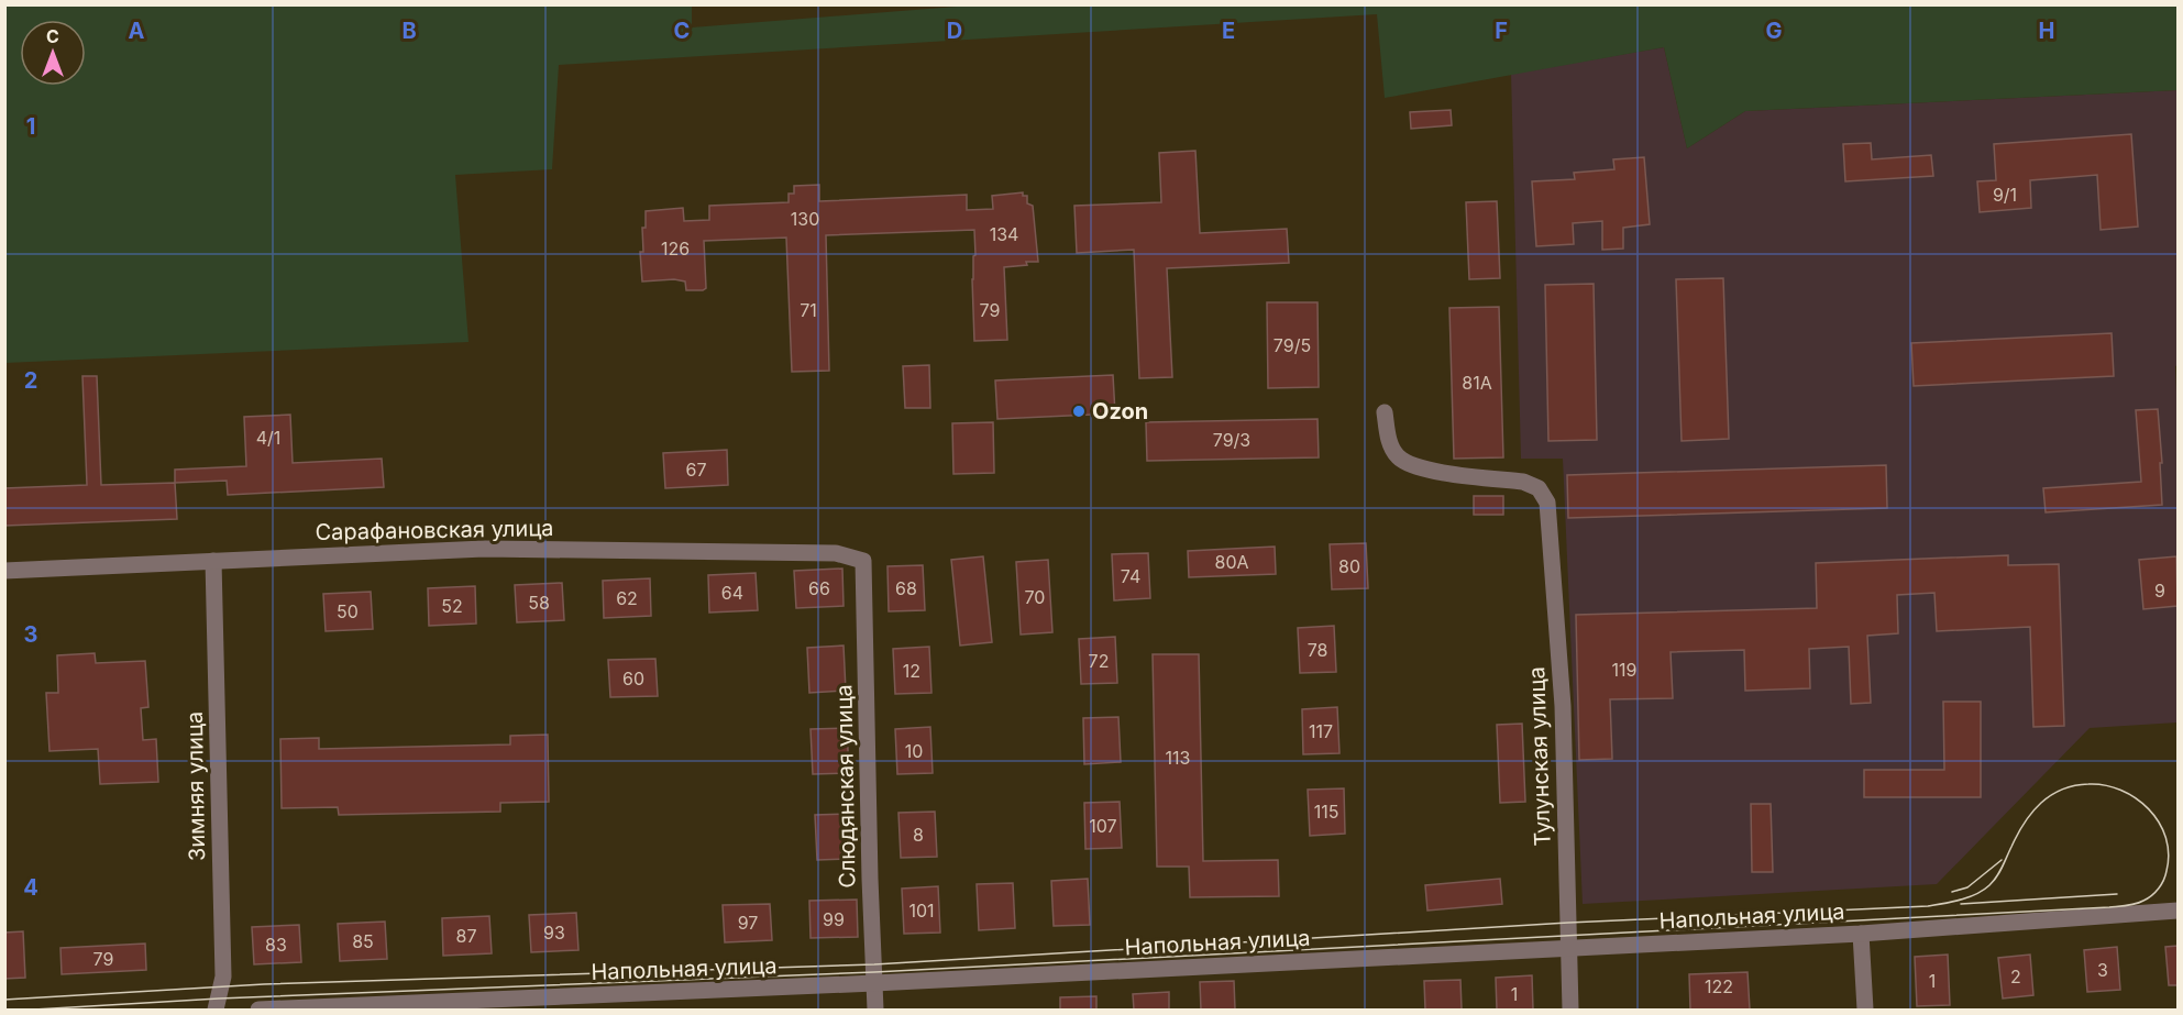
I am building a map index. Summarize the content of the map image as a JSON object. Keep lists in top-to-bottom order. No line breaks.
{"streets":{"street":["Сарафановская улица","Тулунская улица","Зимняя улица","Слюдянская улица","Напольная улица"]},"crossings":[["Сарафановская улица","Зимняя улица"],["Сарафановская улица","Слюдянская улица"],["Тулунская улица","Напольная улица"],["Слюдянская улица","Напольная улица"]],"places":["Ozon"],"house_numbers":["9/1","130","134","126","71","79","79/5","81А","4/1","79/3","67","80А","80","74","66","68","9","64","70","62","58","52","50","78","72","119","12","60","117","10","113","115","107","8","101","99","97","93","87","85","83","79","3","2","1","122","1"],"north":"top","grid":{"columns":["A","B","C","D","E","F","G","H"],"rows":["1","2","3","4"]}}
